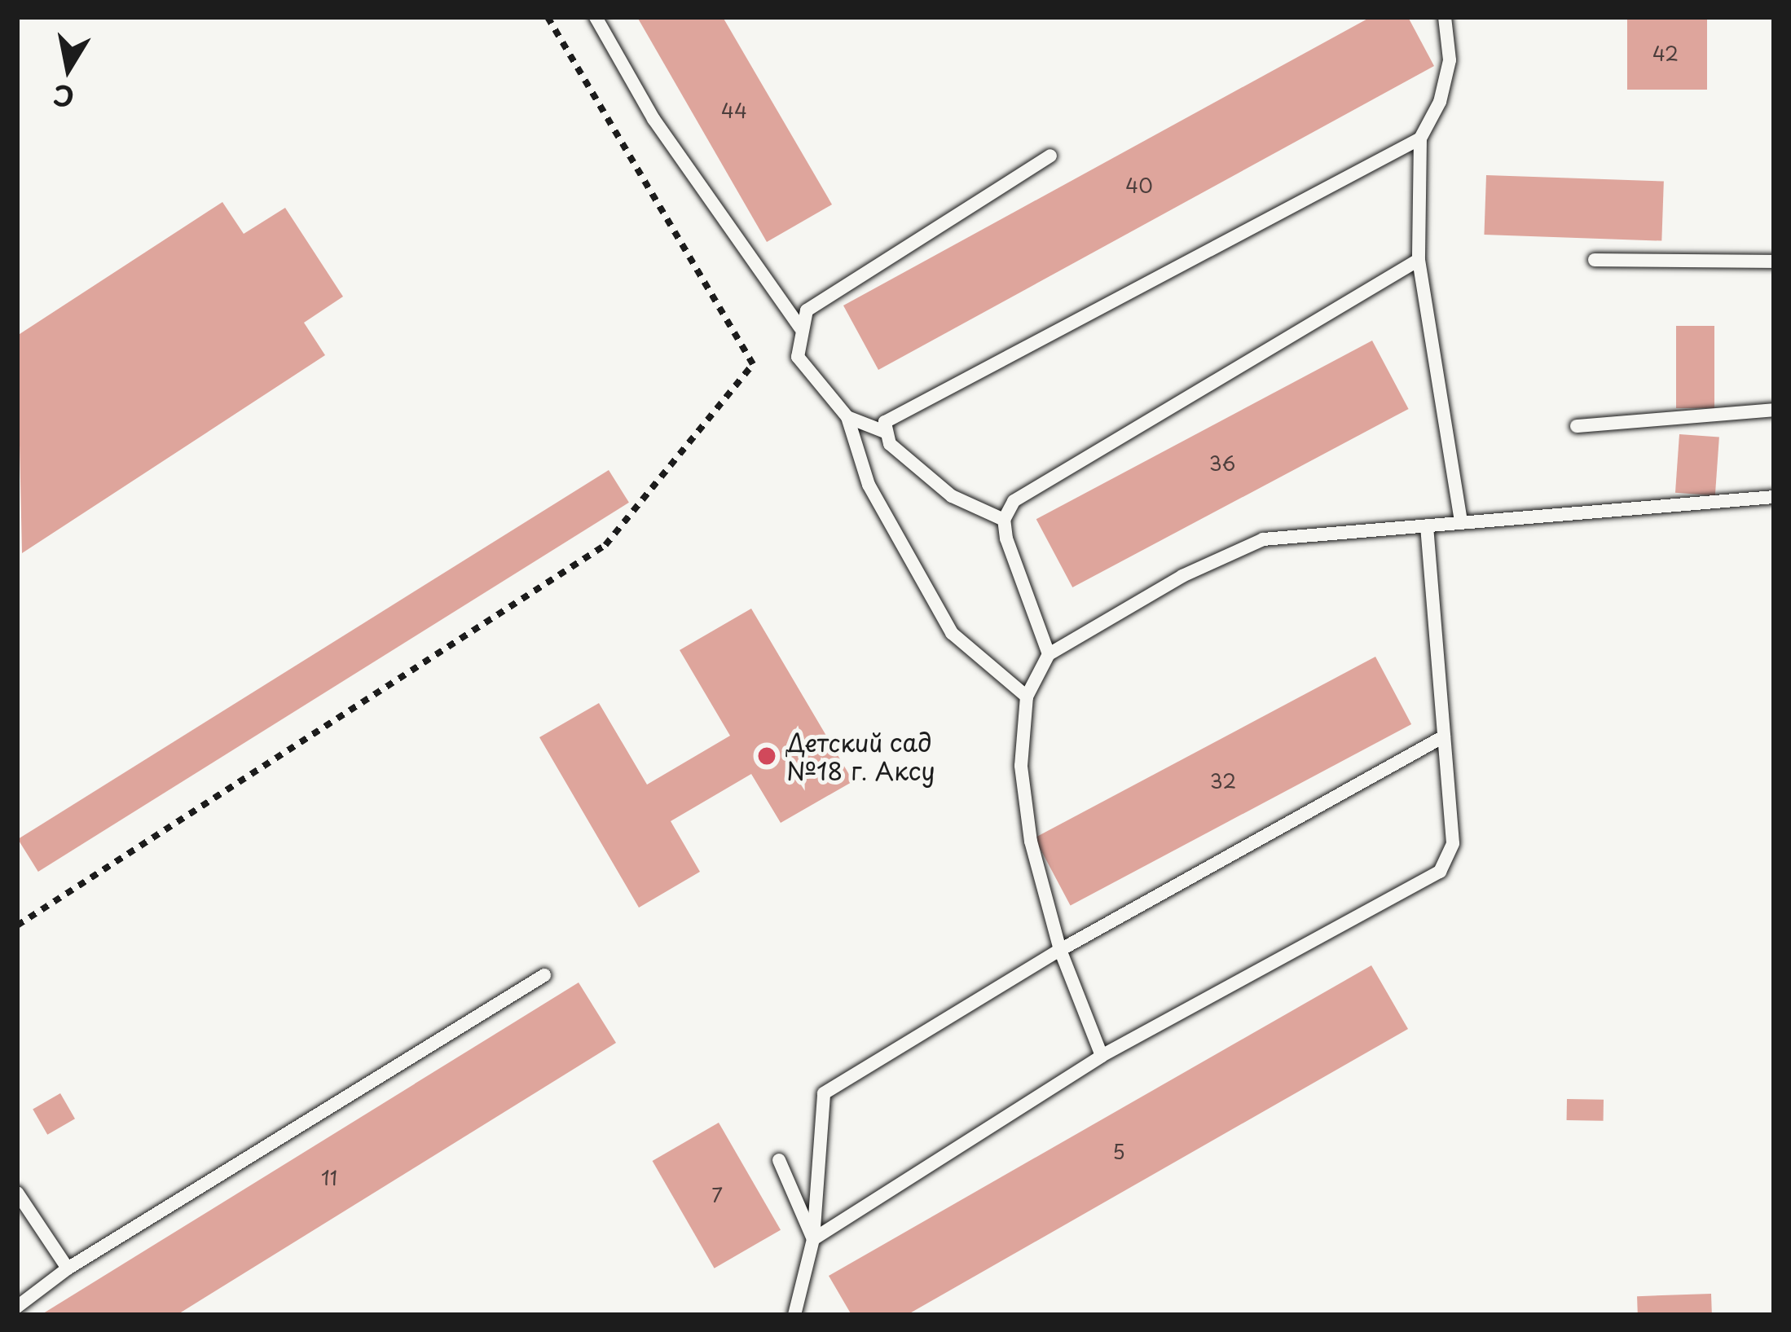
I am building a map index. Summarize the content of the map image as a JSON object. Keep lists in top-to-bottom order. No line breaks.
{"places":["Детский сад №18 г. Аксу"],"house_numbers":["42","44","40","36","32","5","11","7"],"north":"bottom"}
